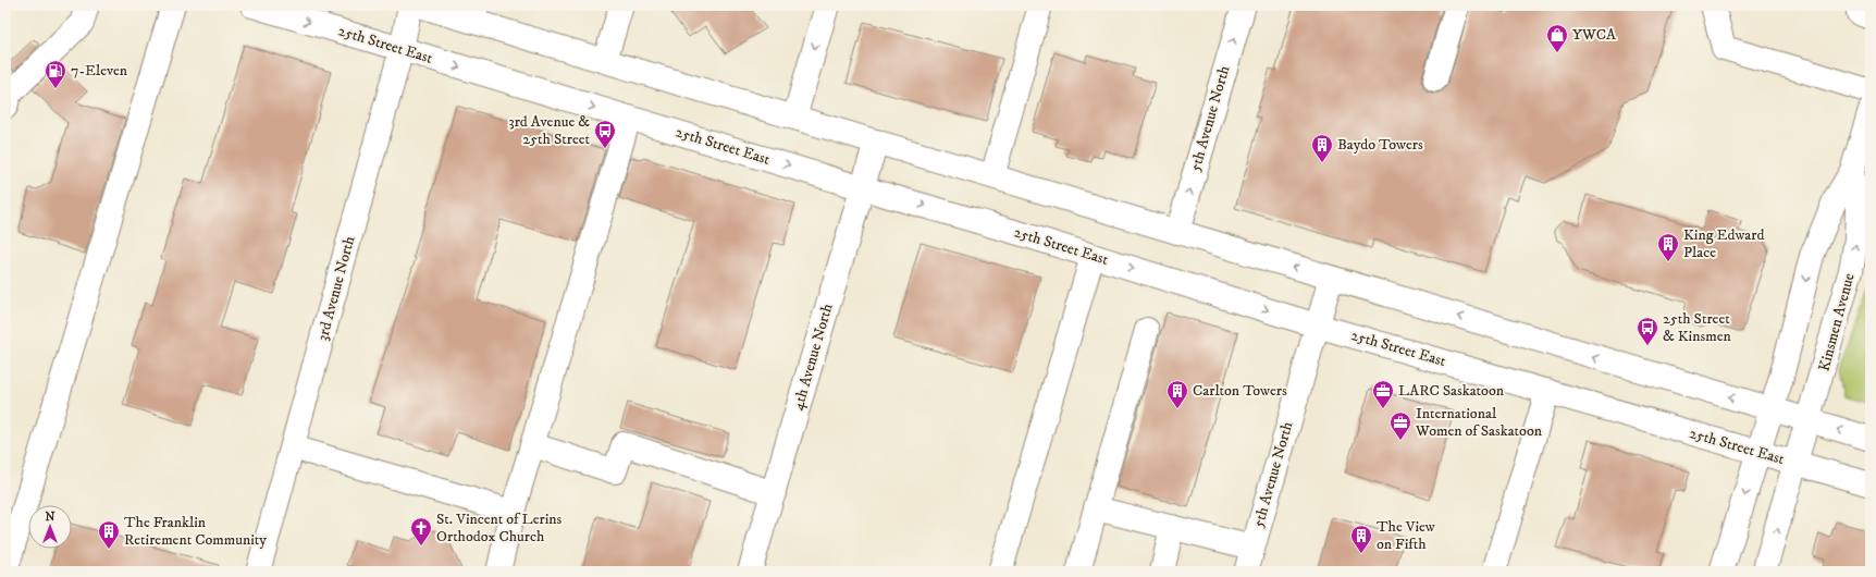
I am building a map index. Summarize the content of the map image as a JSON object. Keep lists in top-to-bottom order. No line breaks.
{"streets":{"main road":["25th Street East","5th Avenue North","3rd Avenue North","Kinsmen Avenue","4th Avenue North"]},"crossings":[["25th Street East","5th Avenue North"],["25th Street East","3rd Avenue North"],["25th Street East","Kinsmen Avenue"],["25th Street East","4th Avenue North"]],"places":{"shop":["YWCA"],"fuel station":["7-Eleven"],"bus stop":["3rd Avenue & 25th Street","25th Street & Kinsmen"],"building":["Baydo Towers","King Edward Place","Carlton Towers","The Franklin Retirement Community","The View on Fifth"],"office":["LARC Saskatoon","International Women of Saskatoon"],"church":["St. Vincent of Lerins Orthodox Church"]},"north":"top"}
